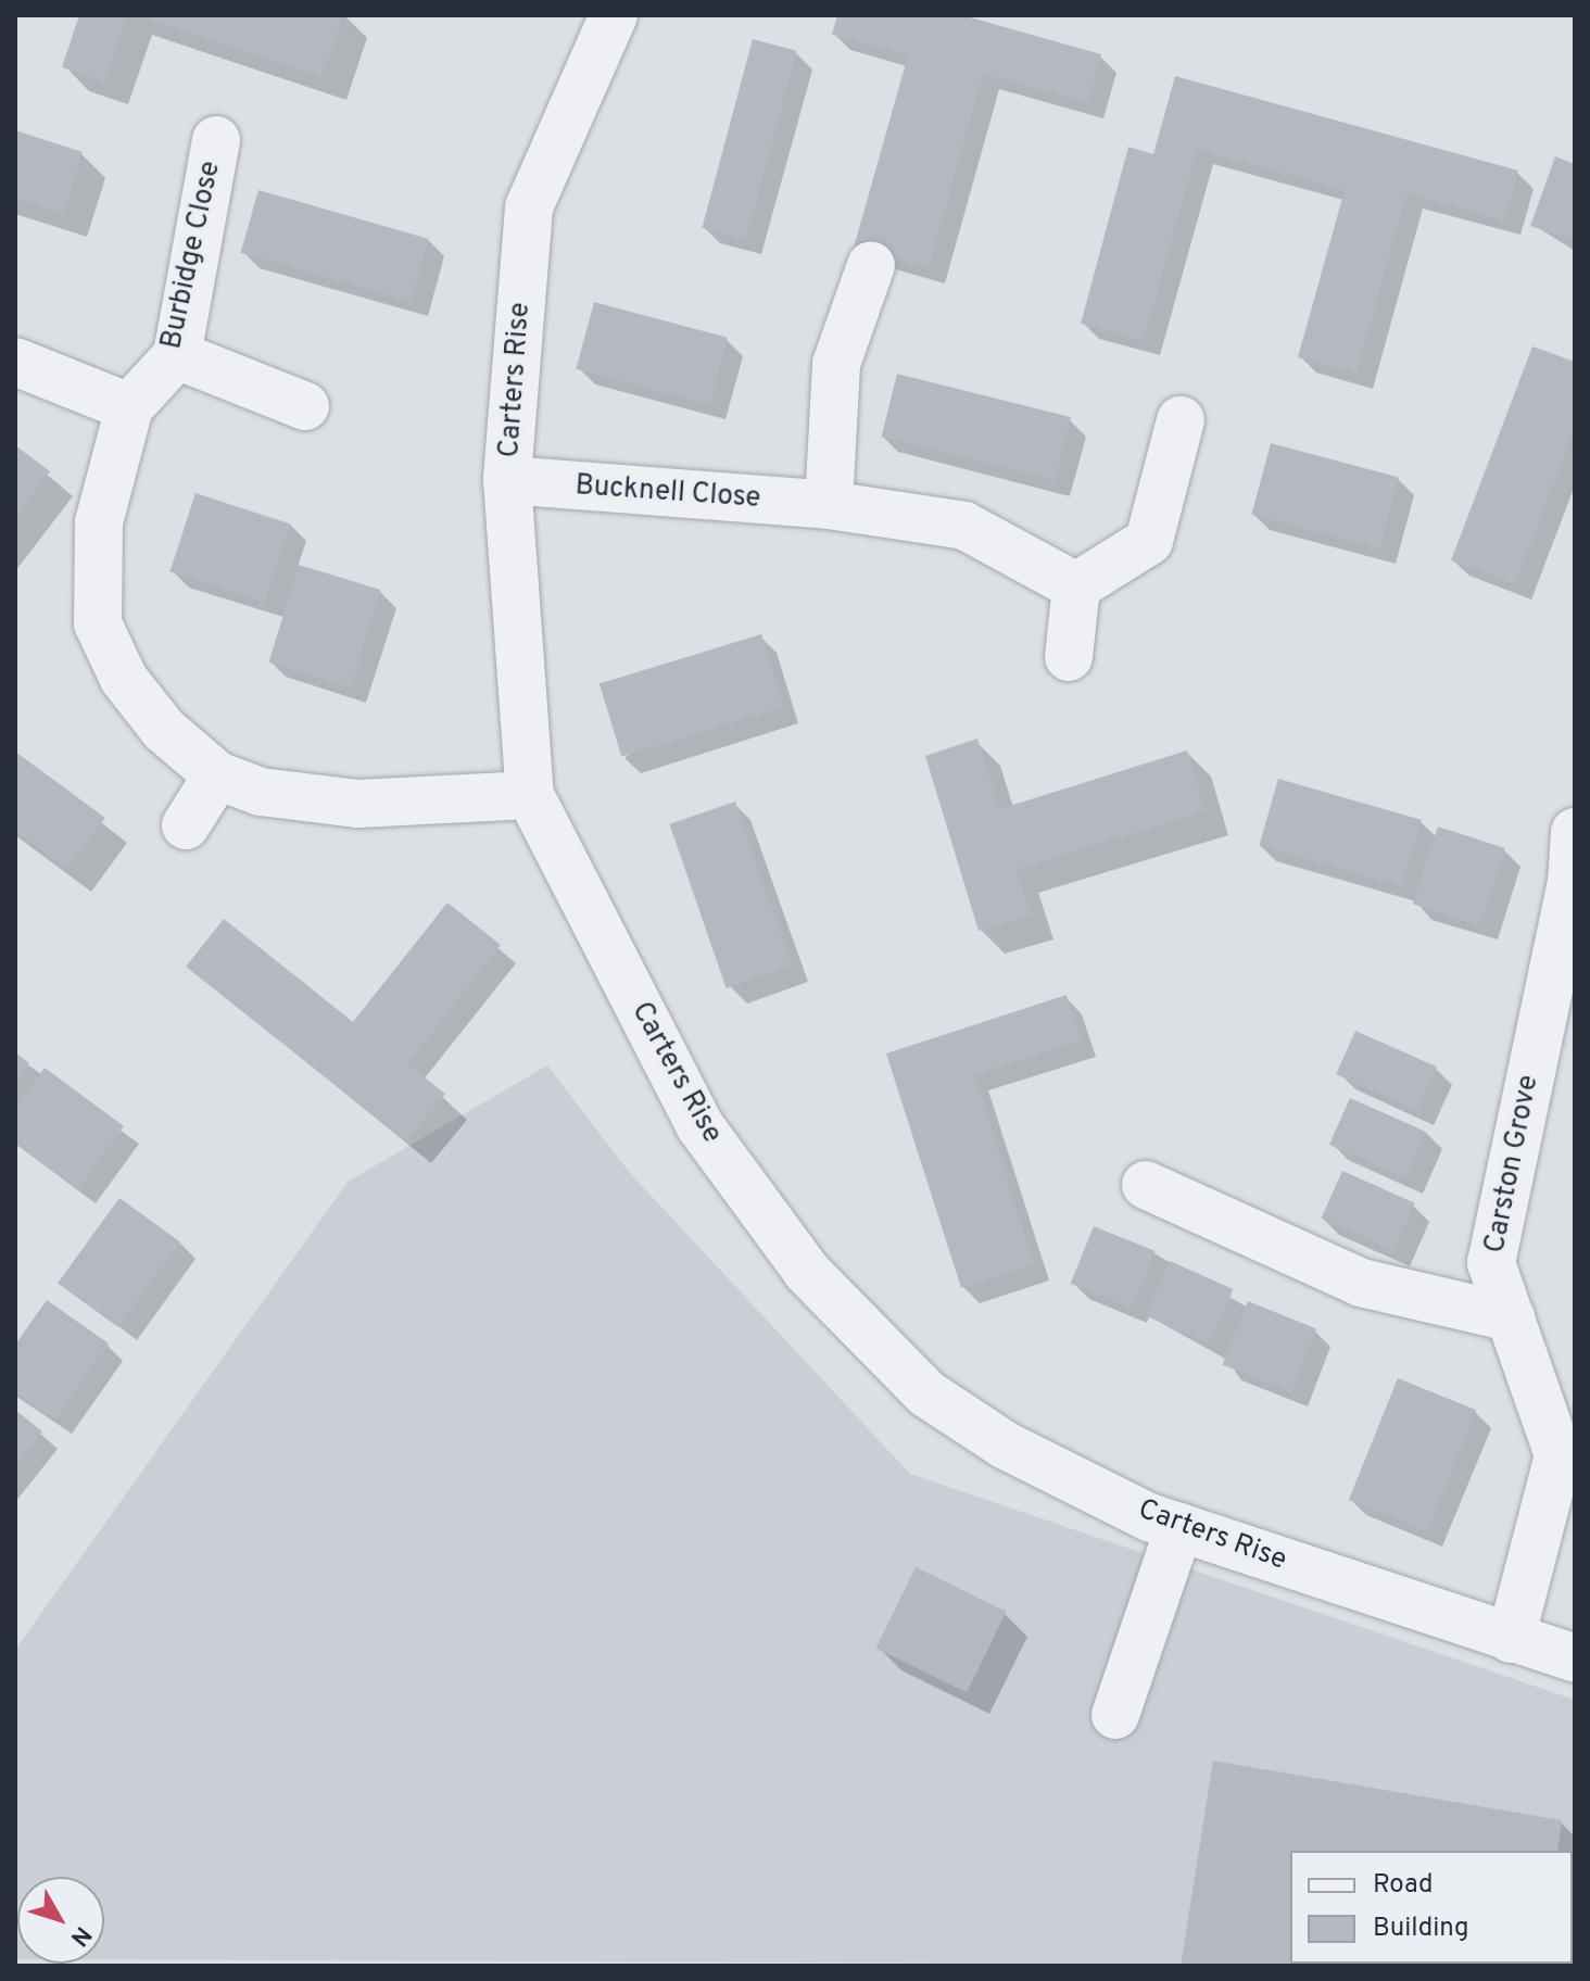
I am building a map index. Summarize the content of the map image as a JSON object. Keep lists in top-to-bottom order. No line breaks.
{"streets":{"street":["Burbidge Close","Carters Rise","Bucknell Close","Carston Grove"]},"crossings":[["Burbidge Close","Carters Rise"],["Carters Rise","Bucknell Close"],["Carters Rise","Carston Grove"]],"legend":["Road","Building"],"north":"bottom right"}
